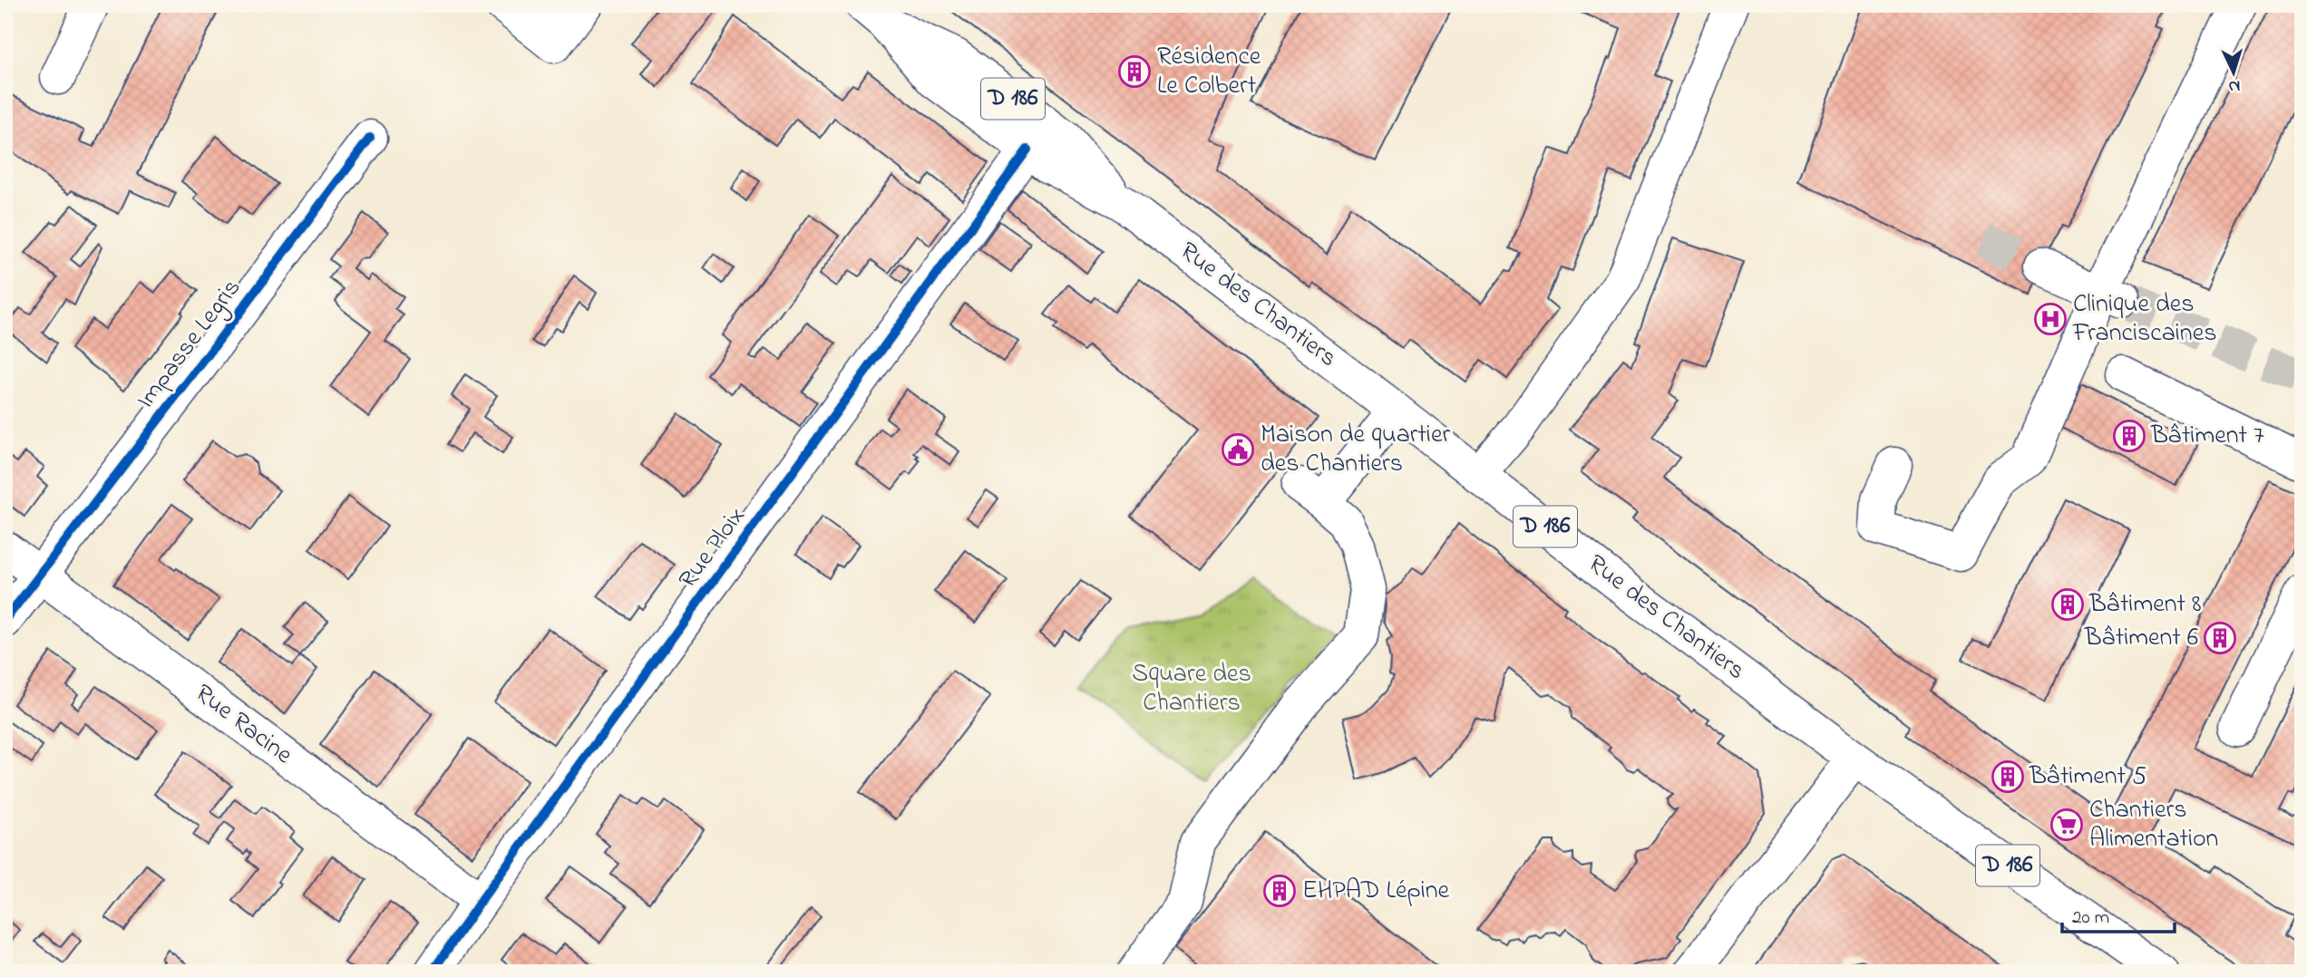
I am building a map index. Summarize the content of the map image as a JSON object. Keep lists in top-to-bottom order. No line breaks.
{"streets":{"street":["D 186","Rue des Chantiers","Impasse Legris","Rue Ploix","Rue Racine"]},"crossings":[["Rue des Chantiers","Rue Ploix"],["Impasse Legris","Rue Racine"],["Rue Ploix","Rue Racine"]],"parks":["Square des Chantiers"],"places":{"building":["Résidence Le Colbert","Bâtiment 7","Bâtiment 8","Bâtiment 6","Bâtiment 5","EHPAD Lépine"],"hospital":["Clinique des Franciscaines"],"public building":["Maison de quartier des Chantiers"],"supermarket":["Chantiers Alimentation"]},"scale_bar":"20 m","north":"bottom"}
